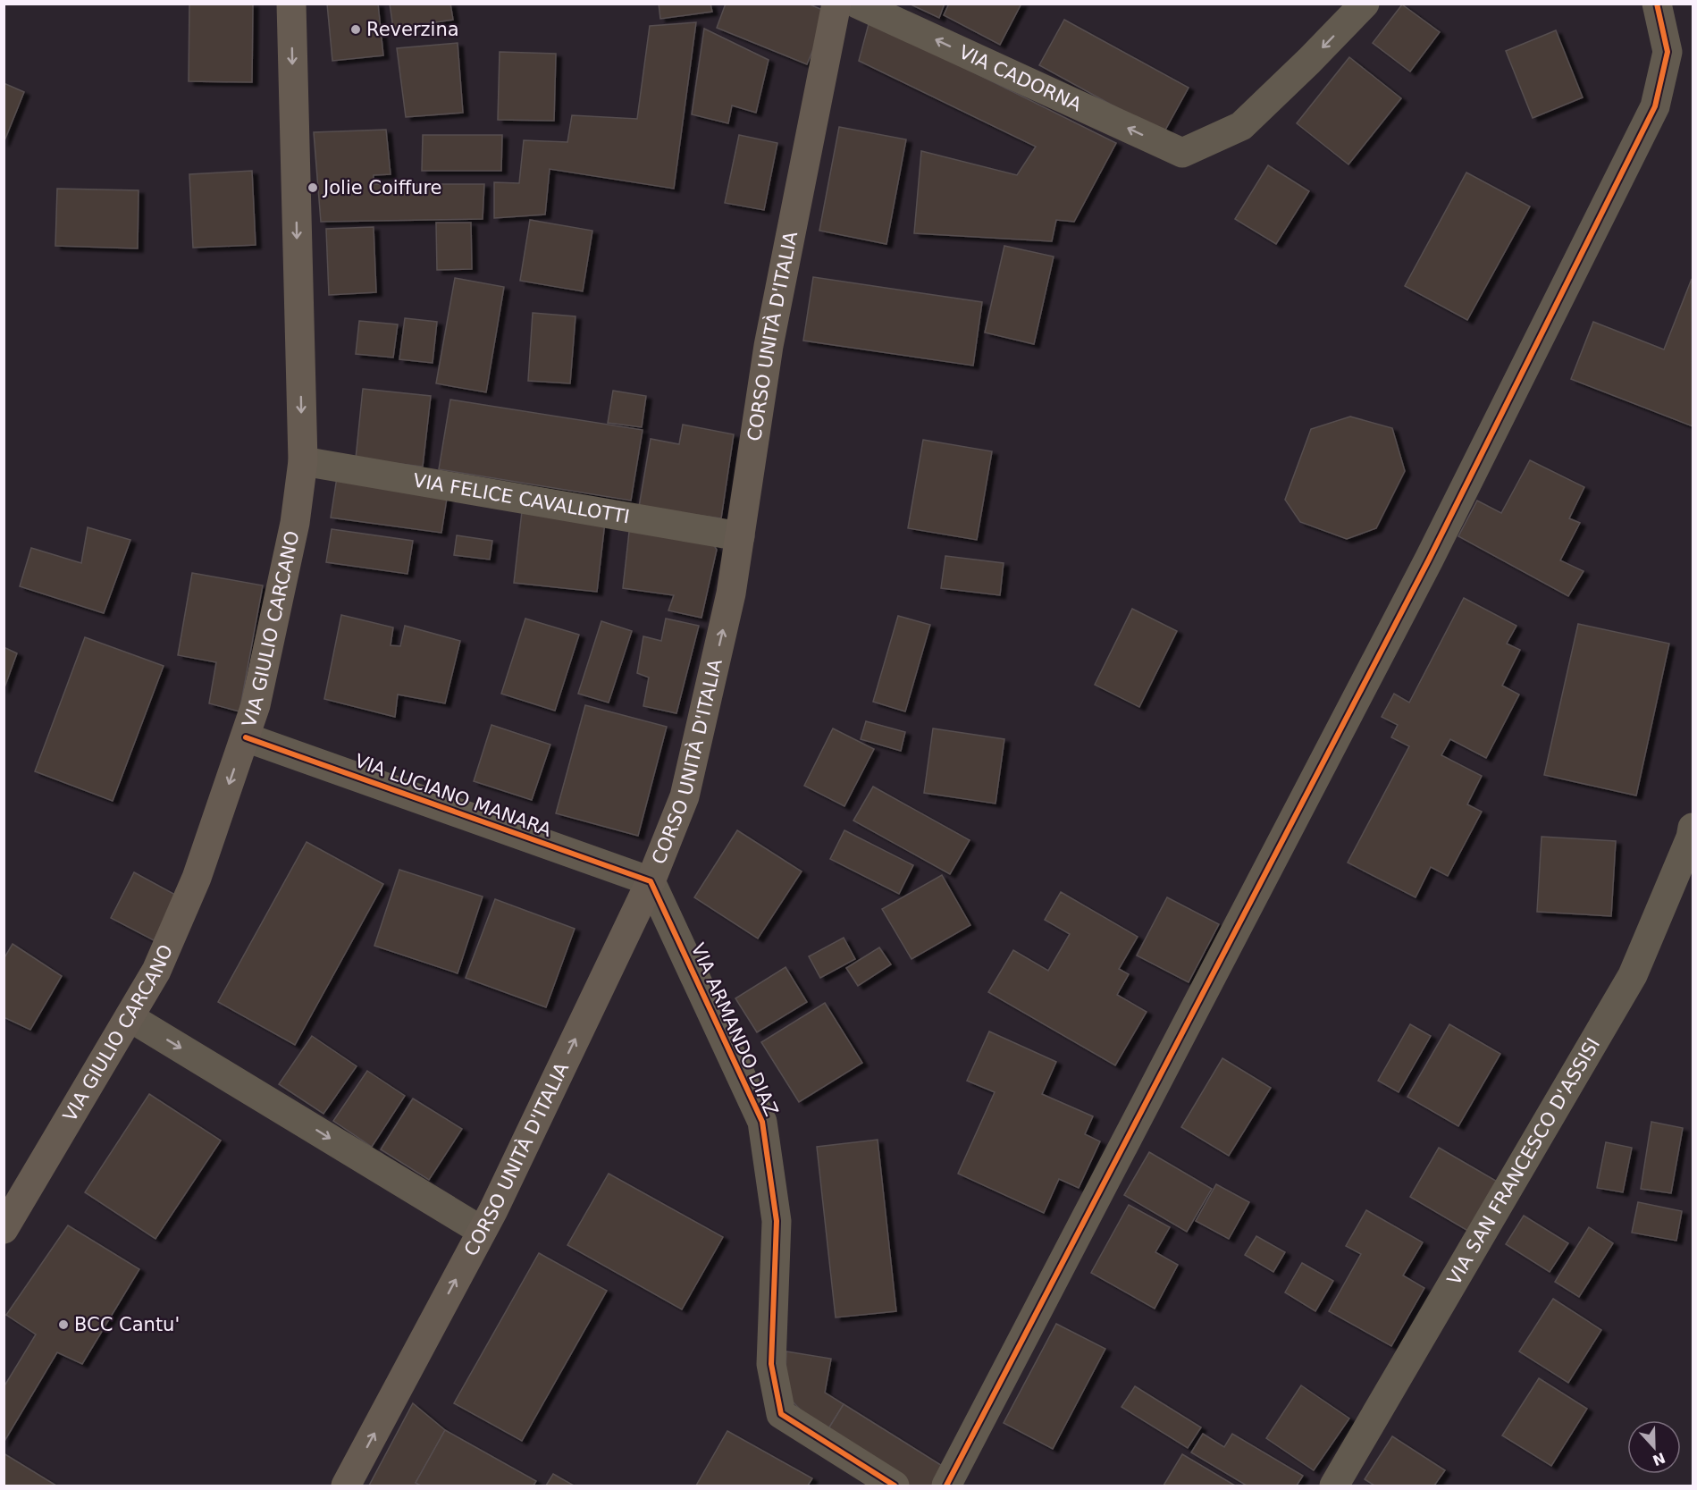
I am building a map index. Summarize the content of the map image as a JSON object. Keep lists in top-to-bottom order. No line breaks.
{"streets":{"main road":["CORSO UNITÀ D'ITALIA","VIA GIULIO CARCANO"],"street":["VIA CADORNA","VIA FELICE CAVALLOTTI","VIA LUCIANO MANARA","VIA ARMANDO DIAZ","VIA SAN FRANCESCO D'ASSISI"]},"crossings":[["CORSO UNITÀ D'ITALIA","VIA FELICE CAVALLOTTI"],["CORSO UNITÀ D'ITALIA","VIA LUCIANO MANARA"],["CORSO UNITÀ D'ITALIA","VIA ARMANDO DIAZ"],["VIA FELICE CAVALLOTTI","VIA GIULIO CARCANO"],["VIA GIULIO CARCANO","VIA LUCIANO MANARA"],["VIA LUCIANO MANARA","VIA ARMANDO DIAZ"]],"one_way":["VIA CADORNA","CORSO UNITÀ D'ITALIA","VIA GIULIO CARCANO"],"places":["Reverzina","Jolie Coiffure","BCC Cantu'"],"north":"bottom"}
